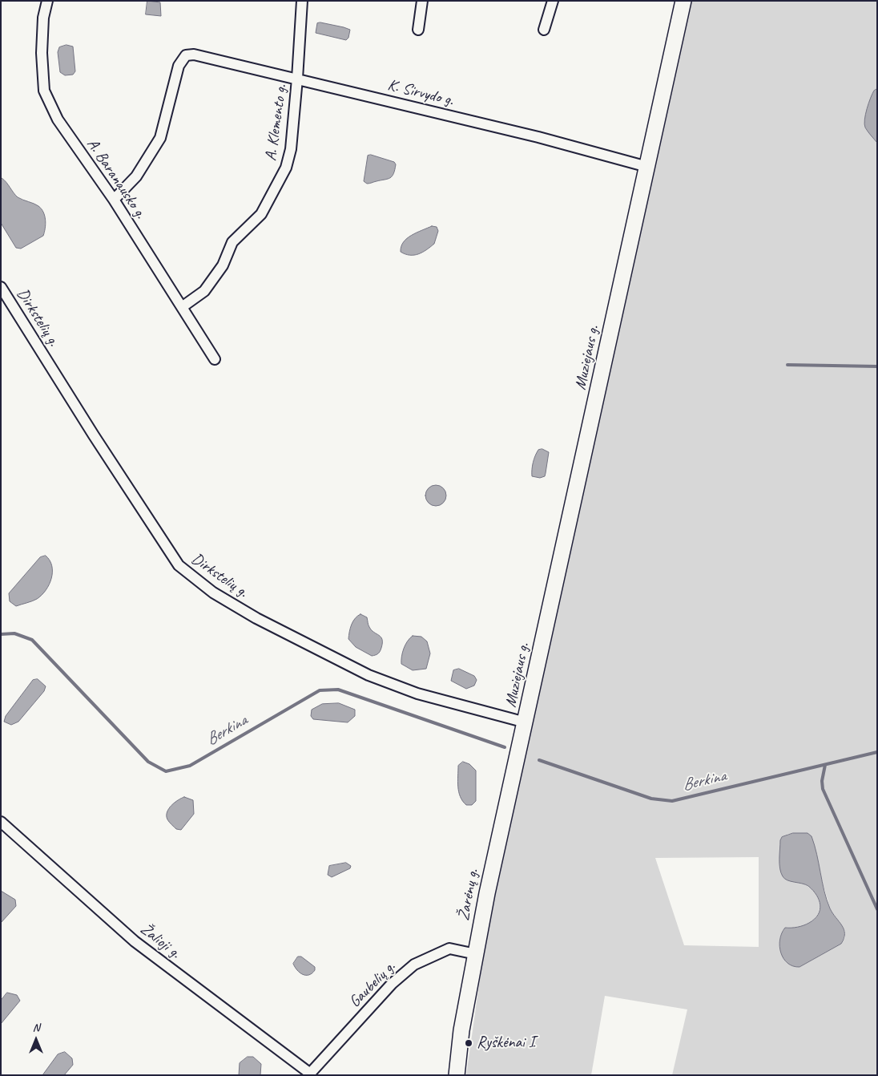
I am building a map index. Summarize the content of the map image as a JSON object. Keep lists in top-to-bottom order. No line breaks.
{"streets":{"main road":["Muziejaus g.","Žarėnų g."],"street":["K. Sirvydo g.","A. Klemento g.","A. Baranausko g.","Dirkstelių g.","Žalioji g.","Gaubelių g."]},"crossings":[["K. Sirvydo g.","A. Klemento g."],["K. Sirvydo g.","A. Baranausko g."],["K. Sirvydo g.","Muziejaus g."],["A. Klemento g.","A. Baranausko g."],["Dirkstelių g.","Muziejaus g."],["Dirkstelių g.","Žarėnų g."],["Muziejaus g.","Žarėnų g."],["Žarėnų g.","Gaubelių g."],["Žalioji g.","Gaubelių g."]],"water":["Berkina"],"places":["Ryškėnai I"],"north":"top"}
